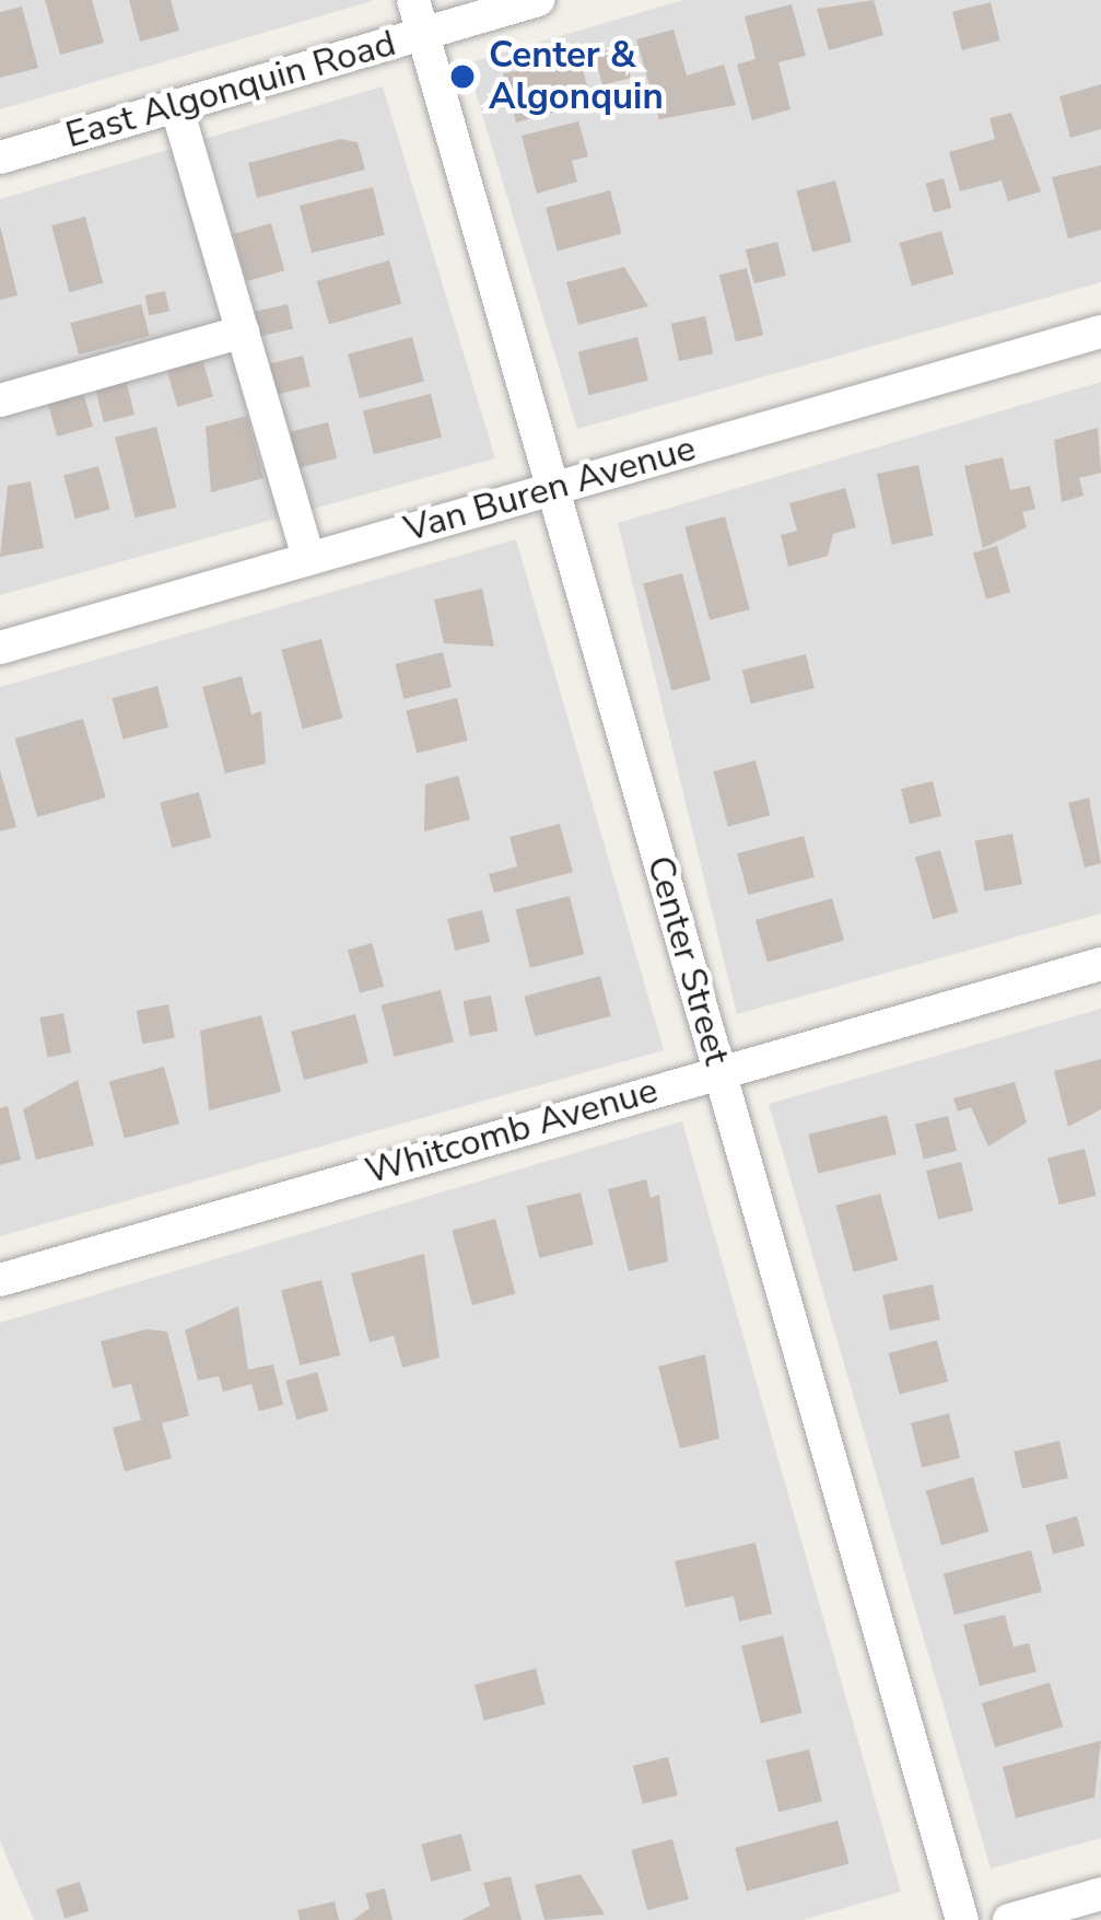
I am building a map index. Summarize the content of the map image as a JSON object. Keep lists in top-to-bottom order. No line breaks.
{"streets":{"street":["East Algonquin Road","Van Buren Avenue","Center Street","Whitcomb Avenue"]},"crossings":[["East Algonquin Road","Center Street"],["Van Buren Avenue","Center Street"],["Center Street","Whitcomb Avenue"]],"places":["Center & Algonquin"]}
